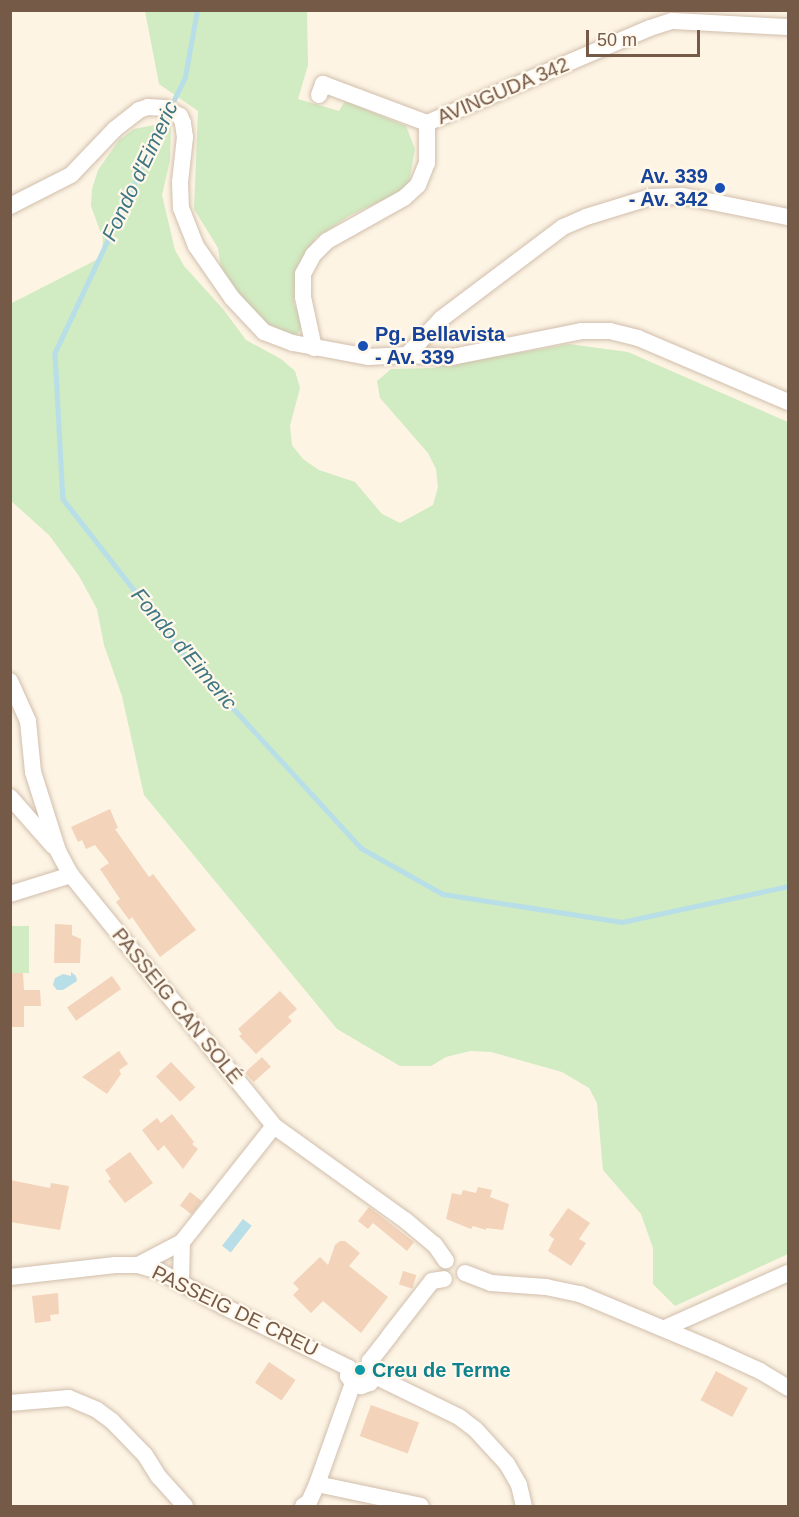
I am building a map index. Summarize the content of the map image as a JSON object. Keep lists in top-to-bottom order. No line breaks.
{"streets":{"street":["AVINGUDA 342","PASSEIG CAN SOLÉ","PASSEIG DE CREU"]},"water":["Fondo d'Eimeric"],"places":["Av. 339 - Av. 342","Pg. Bellavista - Av. 339","Creu de Terme"],"scale_bar":"50 m"}
